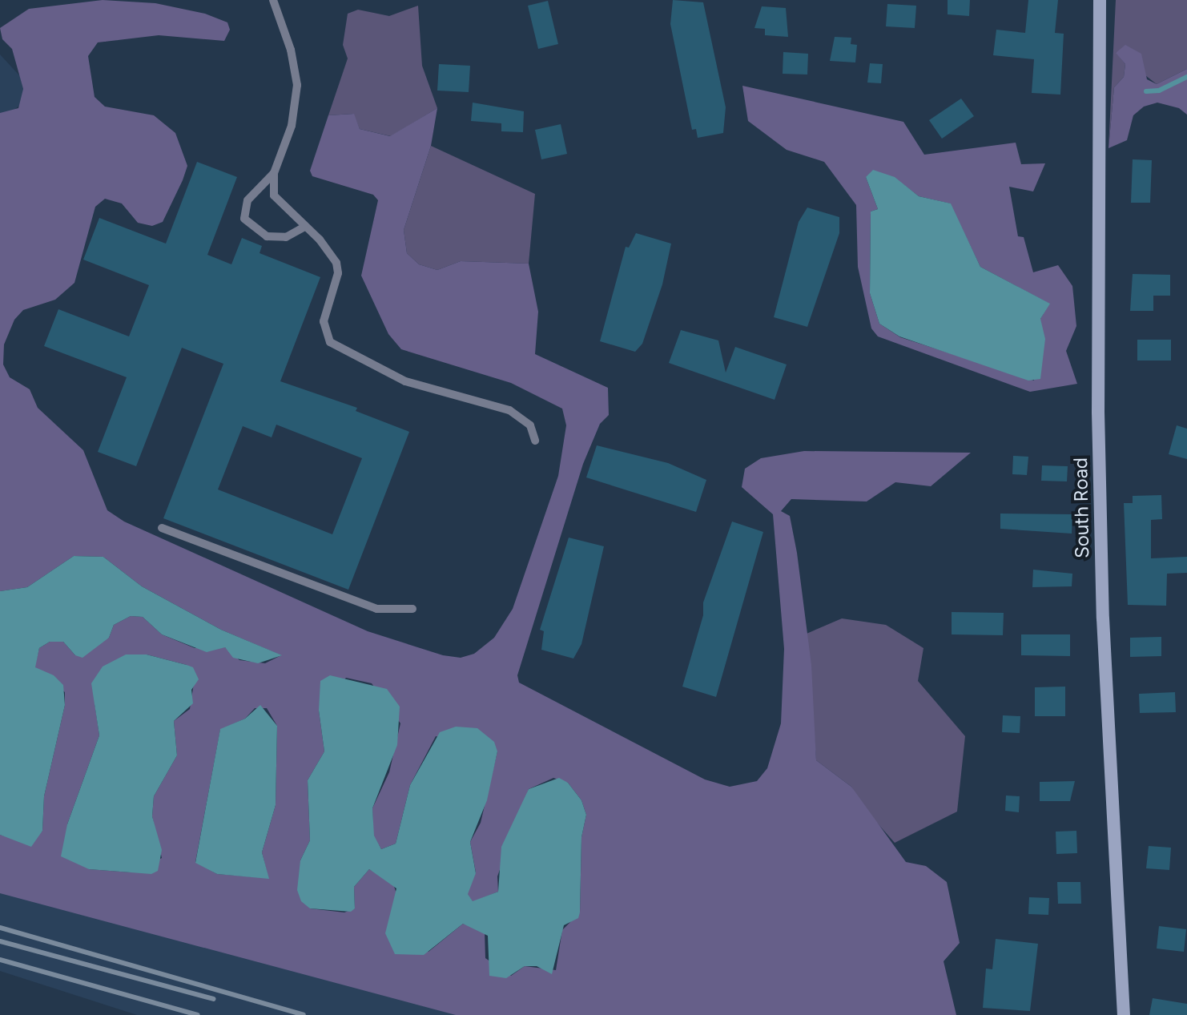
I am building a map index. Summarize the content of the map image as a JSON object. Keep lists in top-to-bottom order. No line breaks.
{"streets":{"main road":["South Road"]}}
